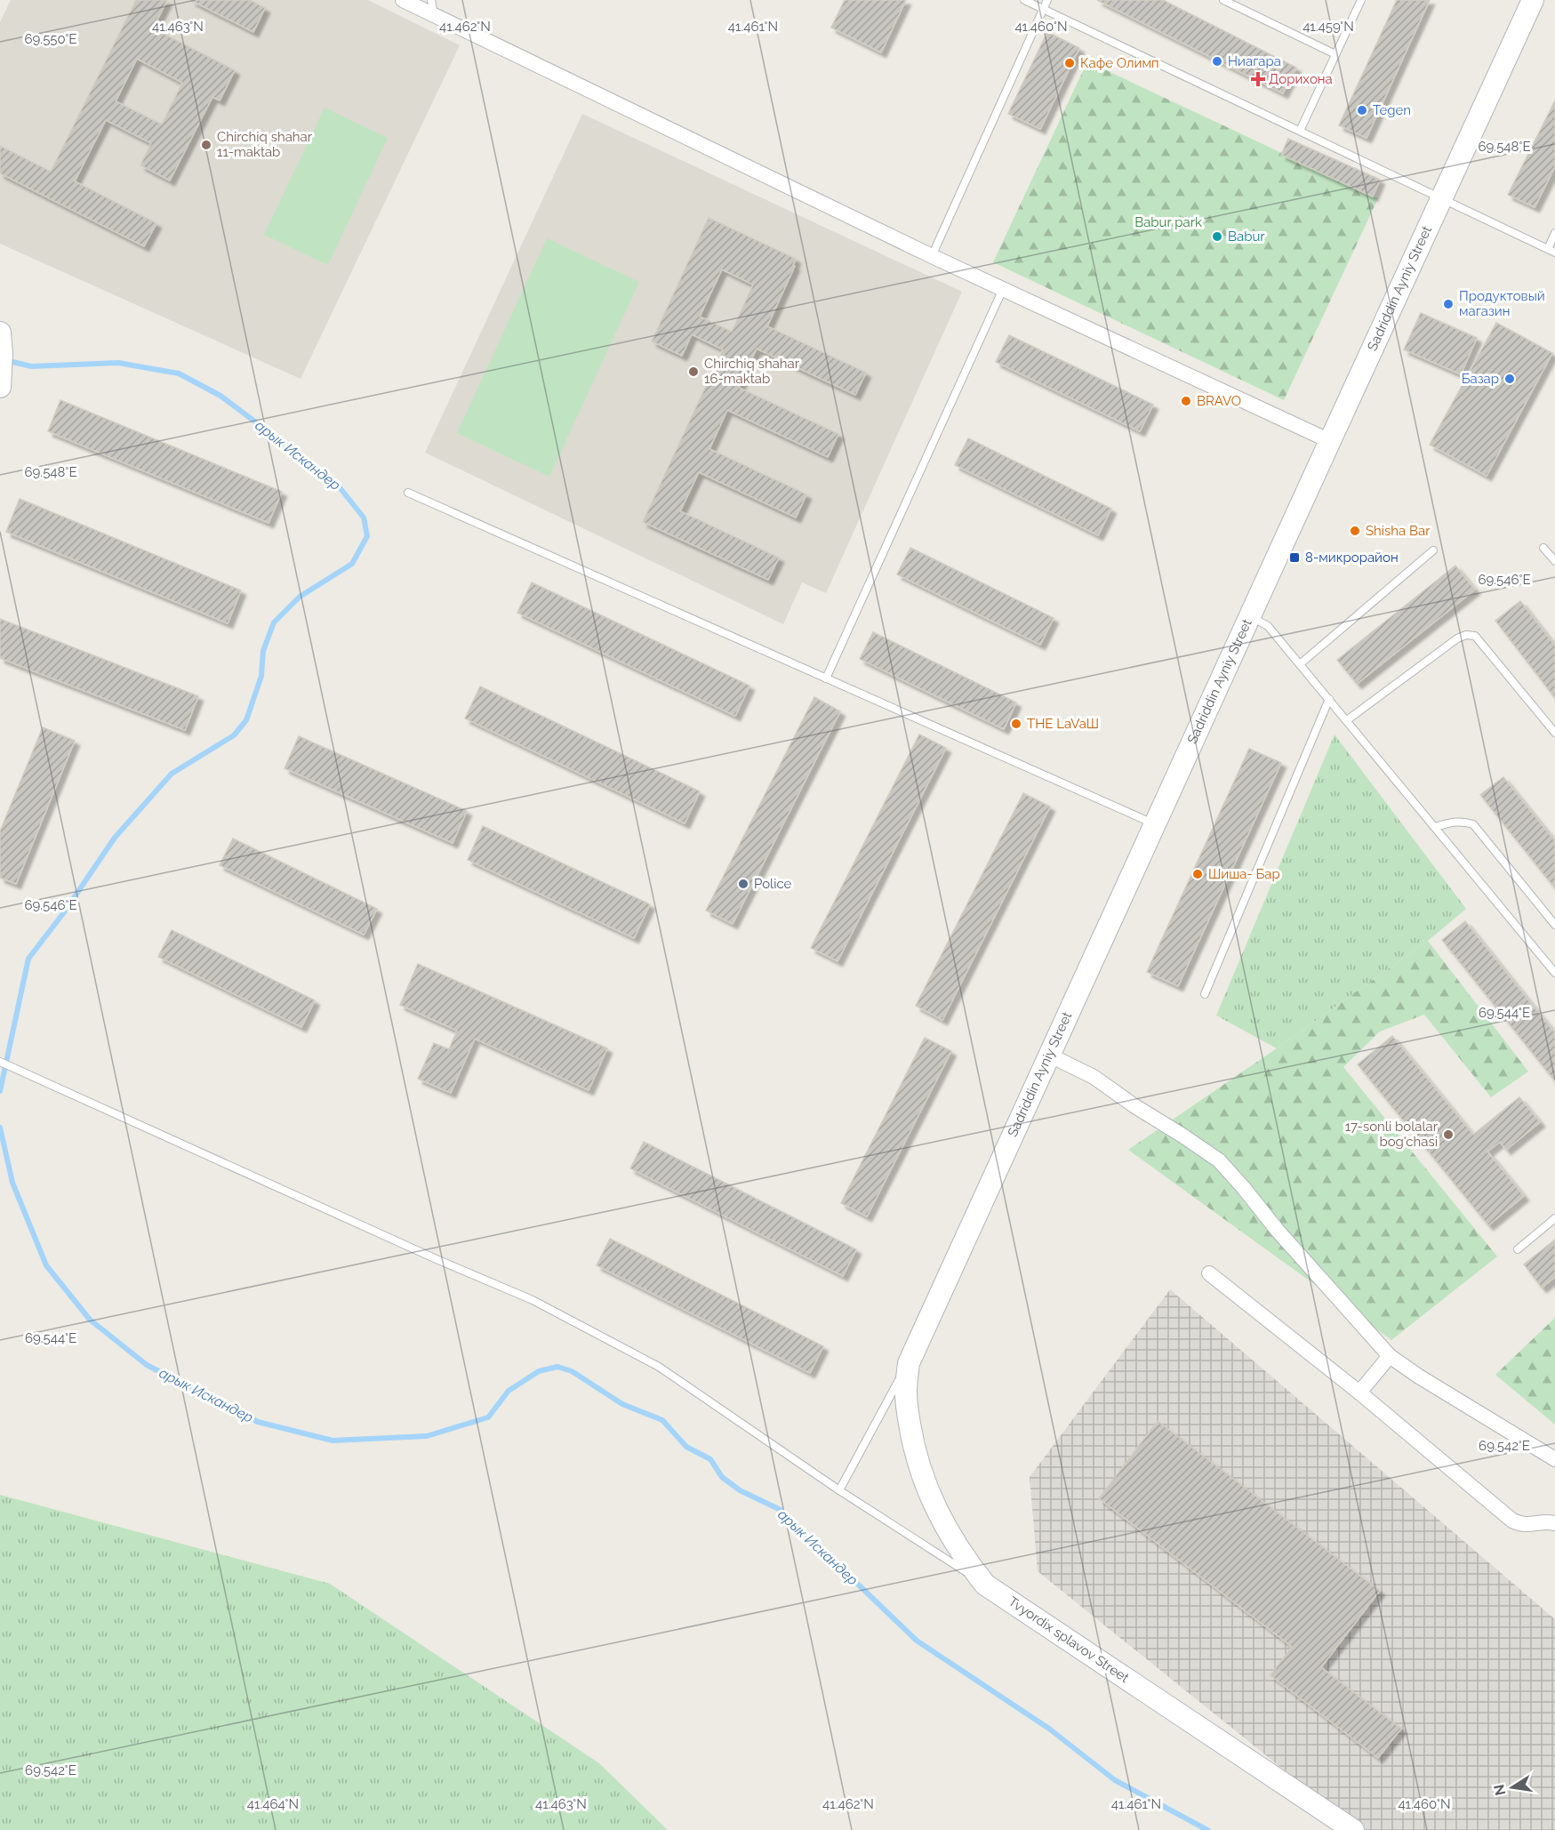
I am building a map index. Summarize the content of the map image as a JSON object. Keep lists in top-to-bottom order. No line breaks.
{"streets":{"street":["Sadriddin Ayniy Street","Tvyordix splavov Street"]},"crossings":[["Sadriddin Ayniy Street","Tvyordix splavov Street"]],"water":["арык Искандер"],"parks":["Babur park"],"places":{"other":["Ниагара","Кафе Олимп","Tegen","Chirchiq shahar 11-maktab","Babur","Продуктовый магазин","Chirchiq shahar 16-maktab","Базар","BRAVO","Shisha Bar","THE LaVaШ","Шиша- Бар","Police","17-sonli bolalar bog'chasi"],"health":["Дорихона"],"transit":["8-микрорайон"]},"north":"left","coordinates":["41.463°N","41.462°N","41.461°N","41.460°N","41.459°N","69.550°E","69.548°E","69.546°E","69.544°E","69.542°E","41.464°N"]}
